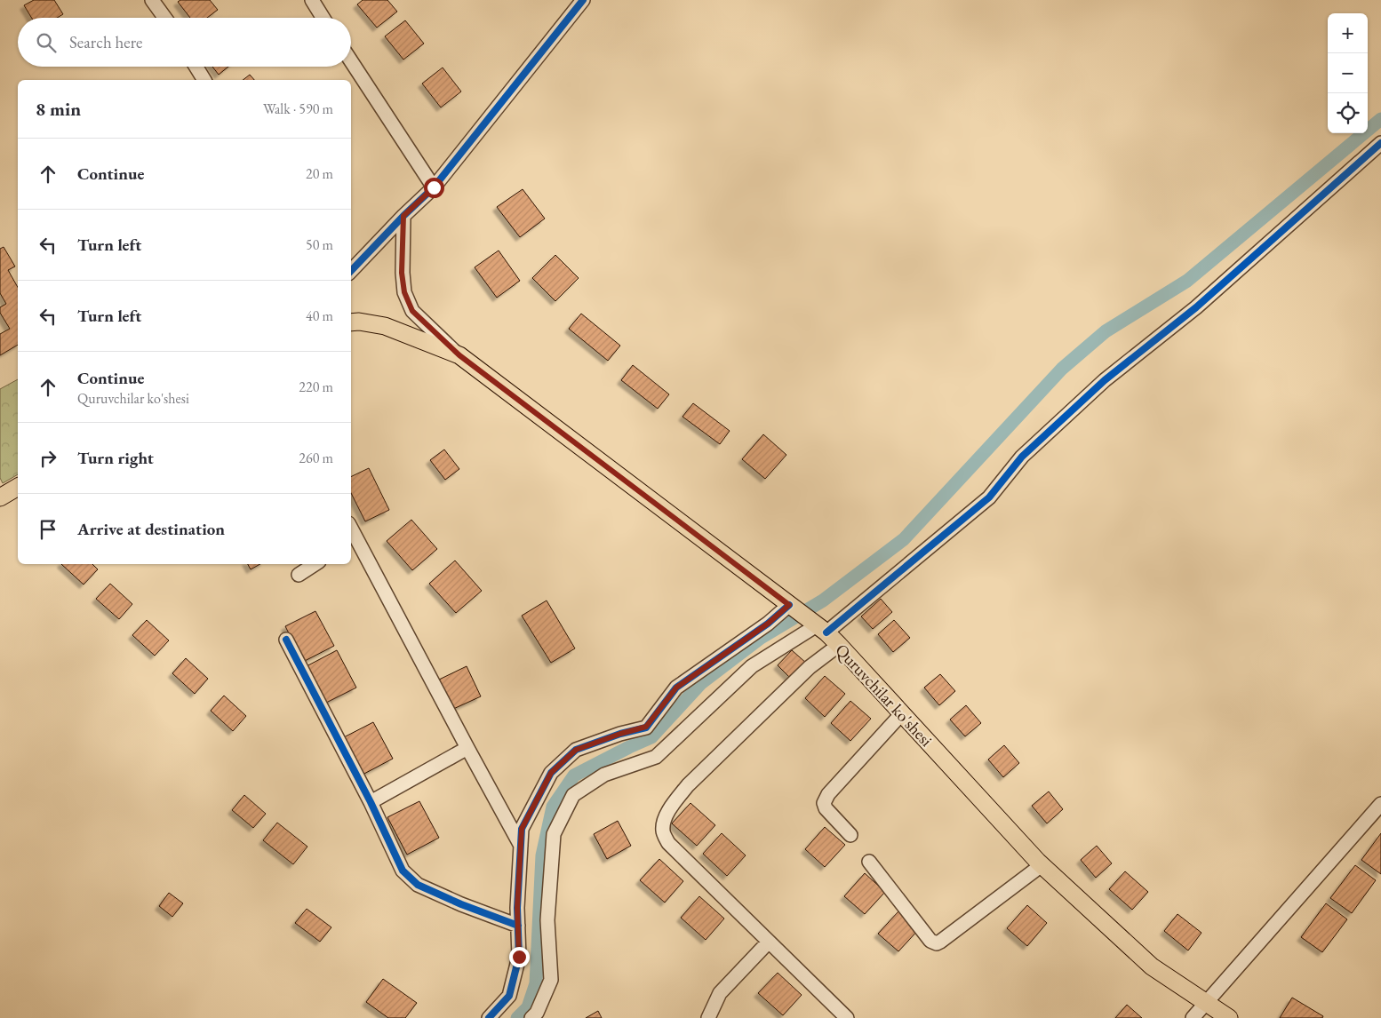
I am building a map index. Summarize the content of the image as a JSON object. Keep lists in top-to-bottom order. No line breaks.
{"streets":{"main road":["Quruvchilar ko'shesi"]},"page":{"map_buttons":["+","−"],"search":"Search here","heading":["8 min","Walk · 590 m"],"list":[["Continue","20 m"],["Turn left","50 m"],["Turn left","40 m"],["Continue","Quruvchilar ko'shesi","220 m"],["Turn right","260 m"],"Arrive at destination"]}}
